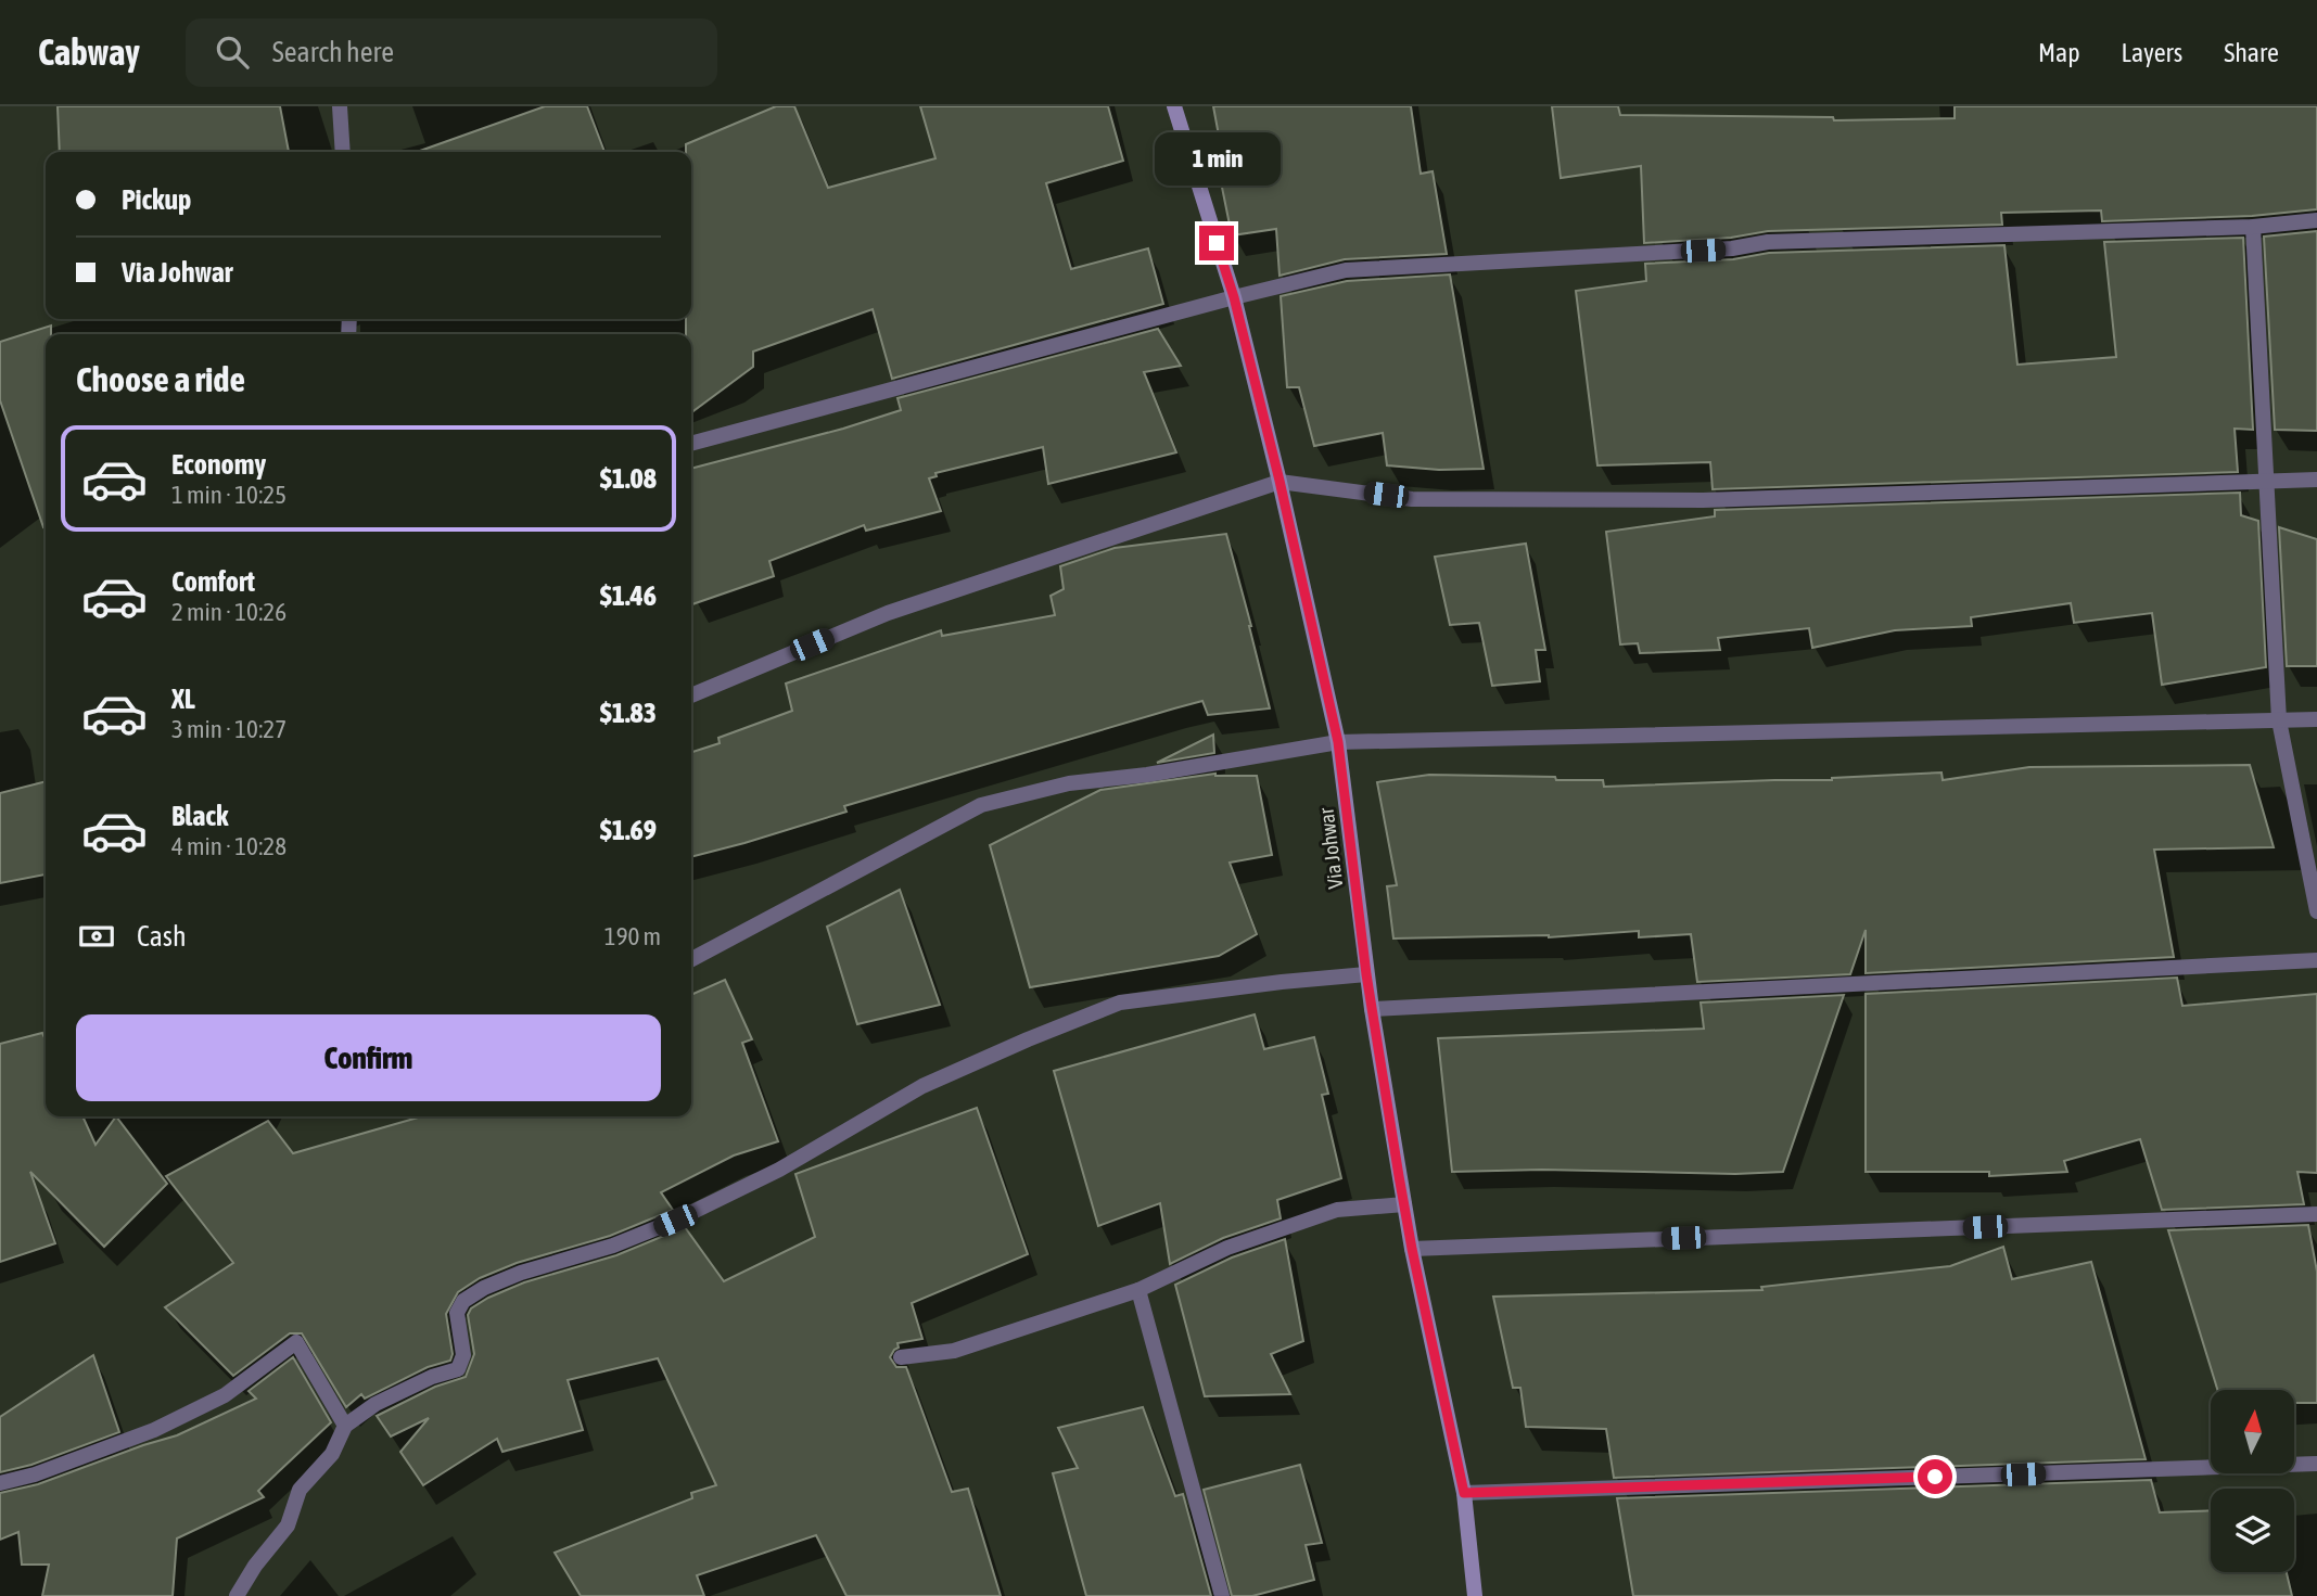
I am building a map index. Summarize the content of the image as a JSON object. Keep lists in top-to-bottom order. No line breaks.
{"streets":{"street":["Via Johwar"]},"north":"top","page":{"header":"Cabway","search":"Search here","nav":["Map","Layers","Share"],"bubble":"1 min","banner":["Pickup","Via Johwar"],"heading":"Choose a ride","list":[{"name":"Economy","note":"1 min · 10:25","value":"$1.08"},{"name":"Comfort","note":"2 min · 10:26","value":"$1.46"},{"name":"XL","note":"3 min · 10:27","value":"$1.83"},{"name":"Black","note":"4 min · 10:28","value":"$1.69"}],"pay":["Cash","190 m"],"buttons":"Confirm"}}
